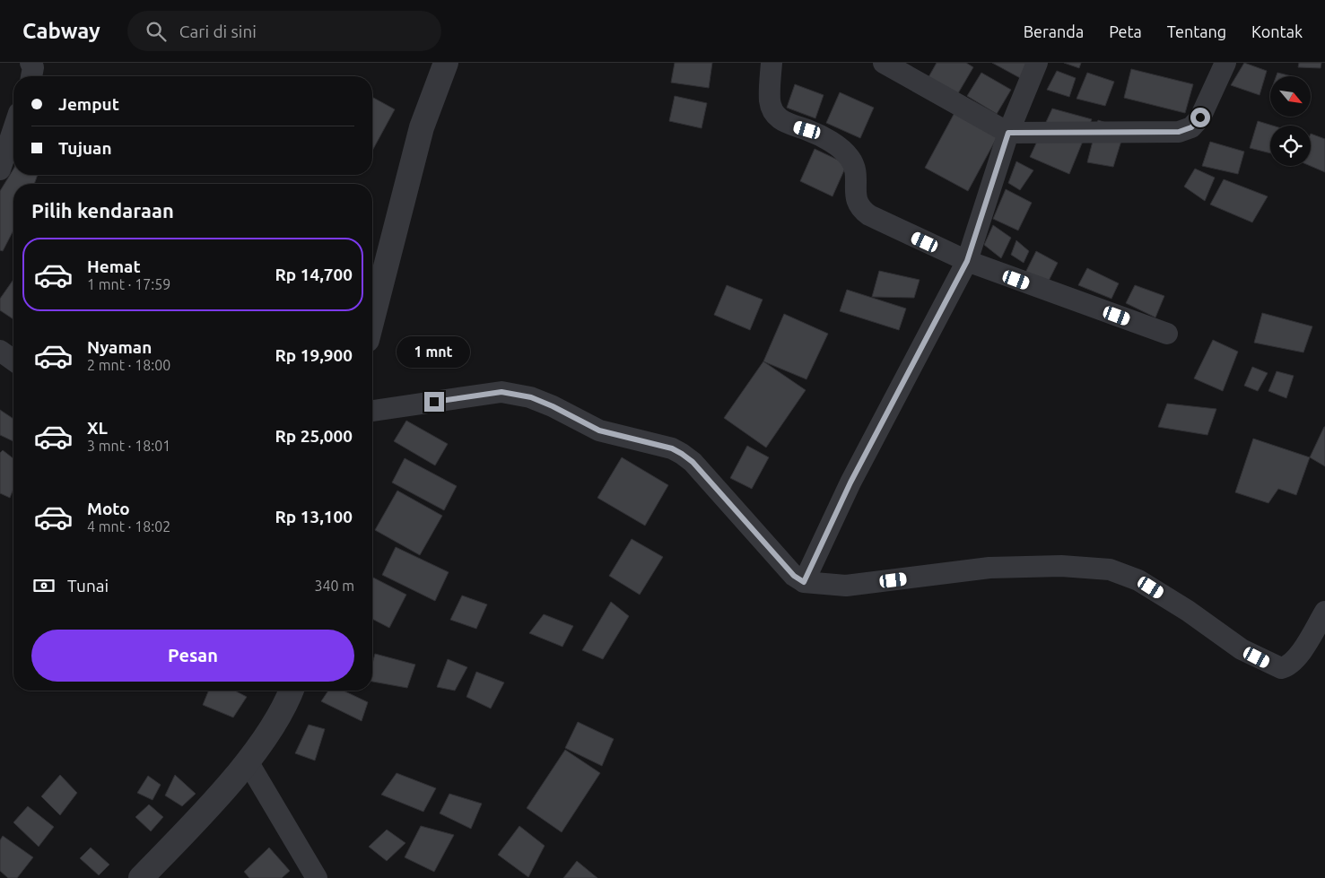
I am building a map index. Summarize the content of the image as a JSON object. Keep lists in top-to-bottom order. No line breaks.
{"north":"bottom right","page":{"header":"Cabway","search":"Cari di sini","nav":["Beranda","Peta","Tentang","Kontak"],"banner":["Jemput","Tujuan"],"heading":"Pilih kendaraan","list":[{"name":"Hemat","note":"1 mnt · 17:59","value":"Rp 14,700"},{"name":"Nyaman","note":"2 mnt · 18:00","value":"Rp 19,900"},{"name":"XL","note":"3 mnt · 18:01","value":"Rp 25,000"},{"name":"Moto","note":"4 mnt · 18:02","value":"Rp 13,100"}],"bubble":"1 mnt","pay":["Tunai","340 m"],"buttons":"Pesan"}}
